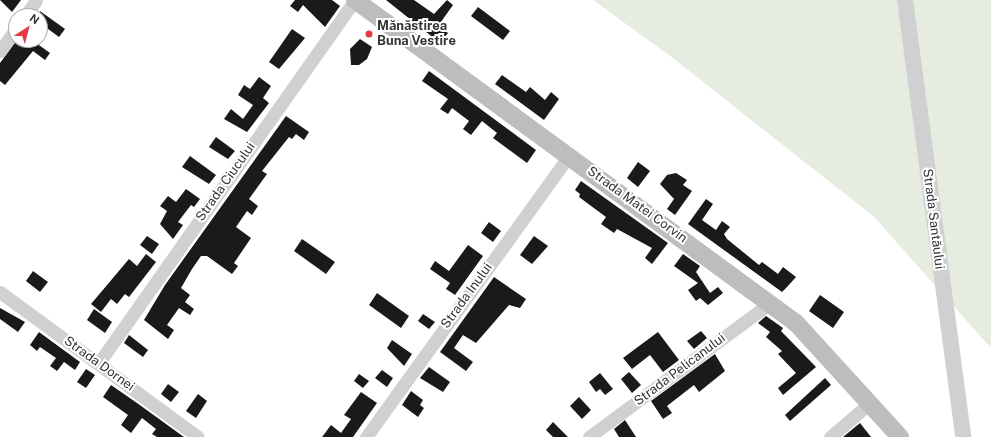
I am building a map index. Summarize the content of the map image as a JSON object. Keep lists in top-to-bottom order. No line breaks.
{"streets":{"main road":["Strada Matei Corvin"],"street":["Strada Ciucului","Strada Santăului","Strada Inului","Strada Dornei","Strada Pelicanului"]},"crossings":[["Strada Ciucului","Strada Matei Corvin"],["Strada Ciucului","Strada Dornei"],["Strada Matei Corvin","Strada Inului"],["Strada Matei Corvin","Strada Pelicanului"]],"places":["Mănăstirea Buna Vestire"],"north":"top right"}
